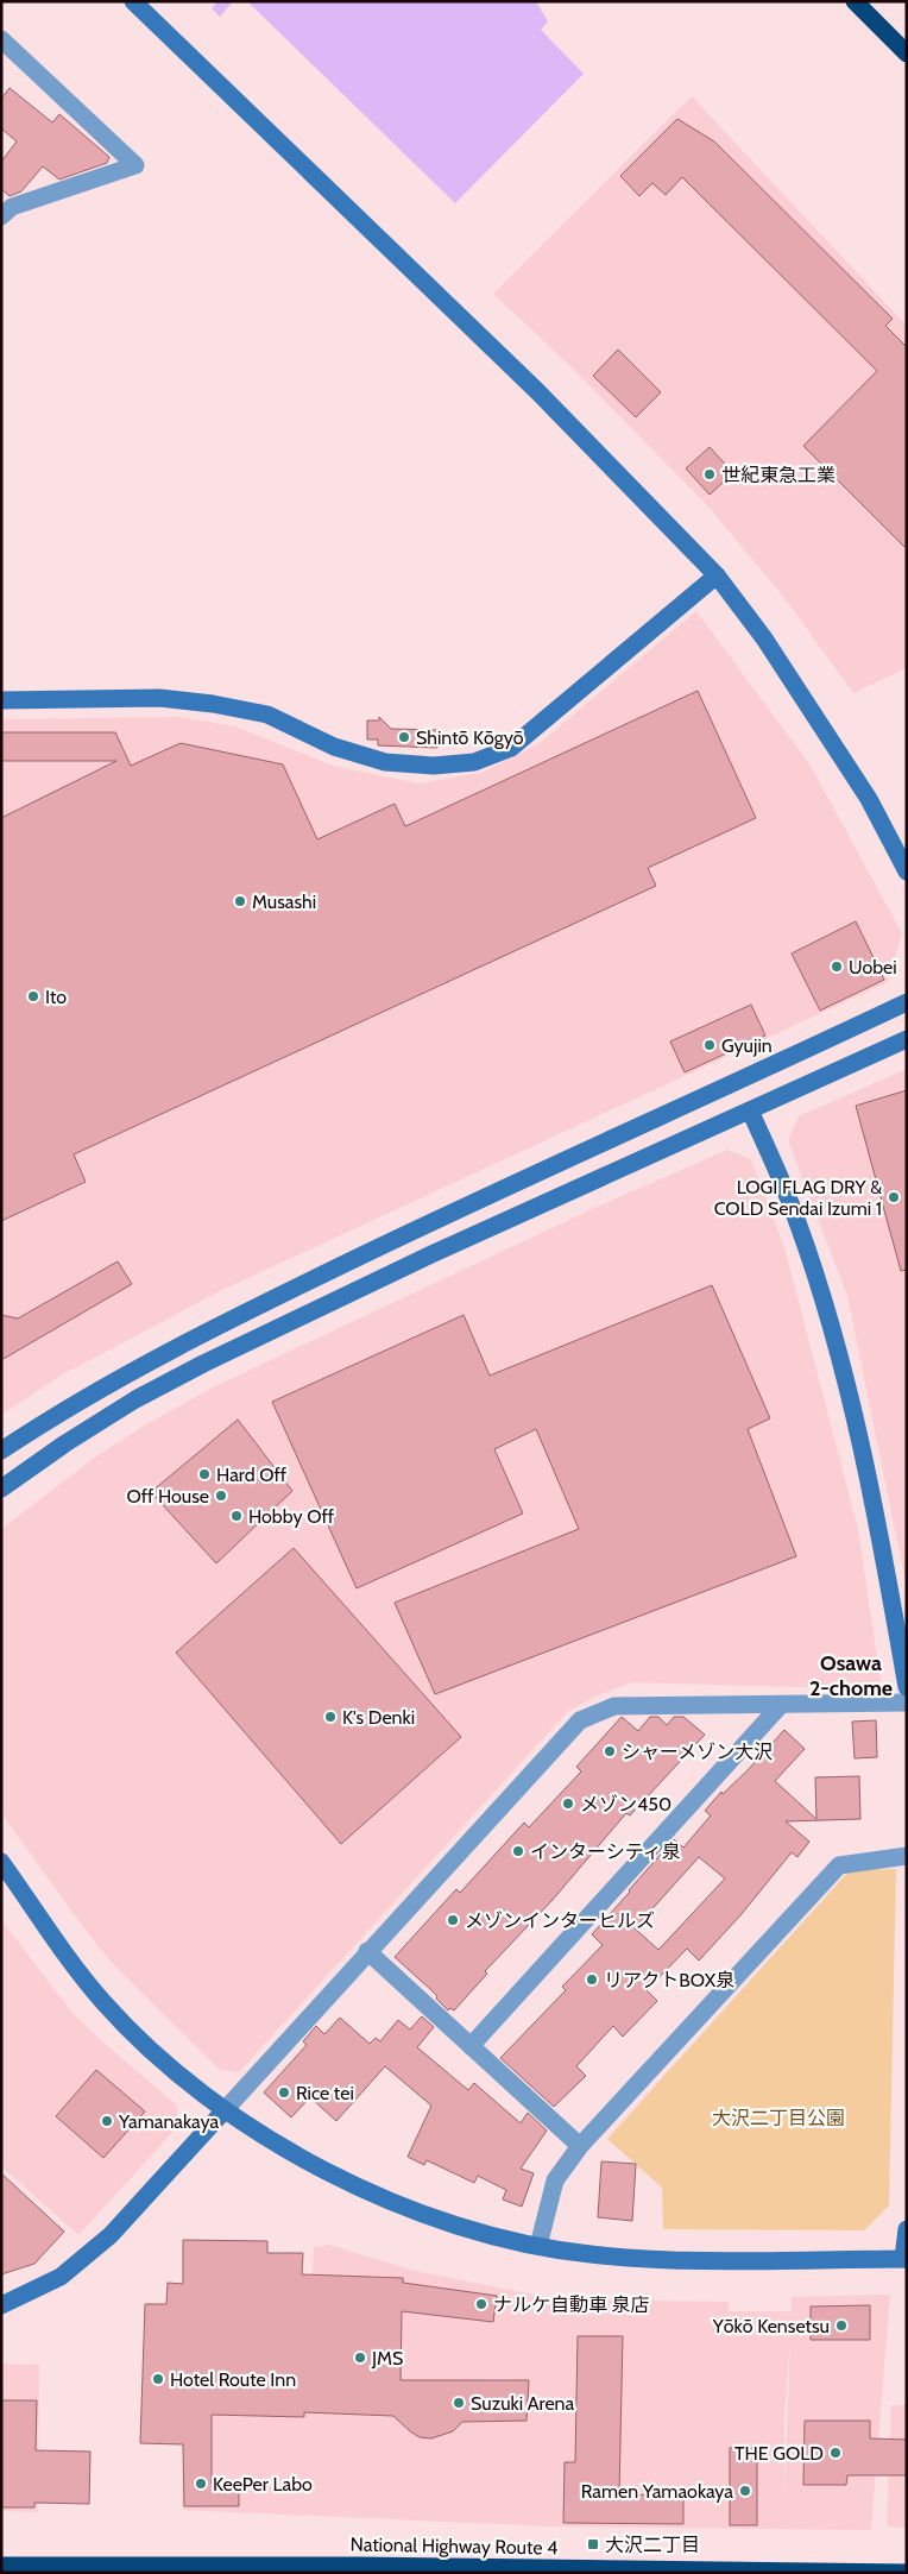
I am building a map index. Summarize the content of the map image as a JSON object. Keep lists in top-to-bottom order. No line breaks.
{"streets":{"highway":["National Highway Route 4"]},"districts":["Osawa 2-chome"],"parks":["大沢二丁目公園"],"places":{"other":["世紀東急工業","Shintō Kōgyō","Musashi","Uobei","Ito","Gyujin","LOGI FLAG DRY & COLD Sendai Izumi 1","Hard Off","Off House","Hobby Off","K's Denki","シャーメゾン大沢","メゾン450","インターシティ泉","メゾンインターヒルズ","リアクトBOX泉","Rice tei","Yamanakaya","ナルケ自動車 泉店","Yōkō Kensetsu","JMS","Hotel Route Inn","Suzuki Arena","THE GOLD","KeePer Labo","Ramen Yamaokaya"],"transit":["大沢二丁目"]}}
